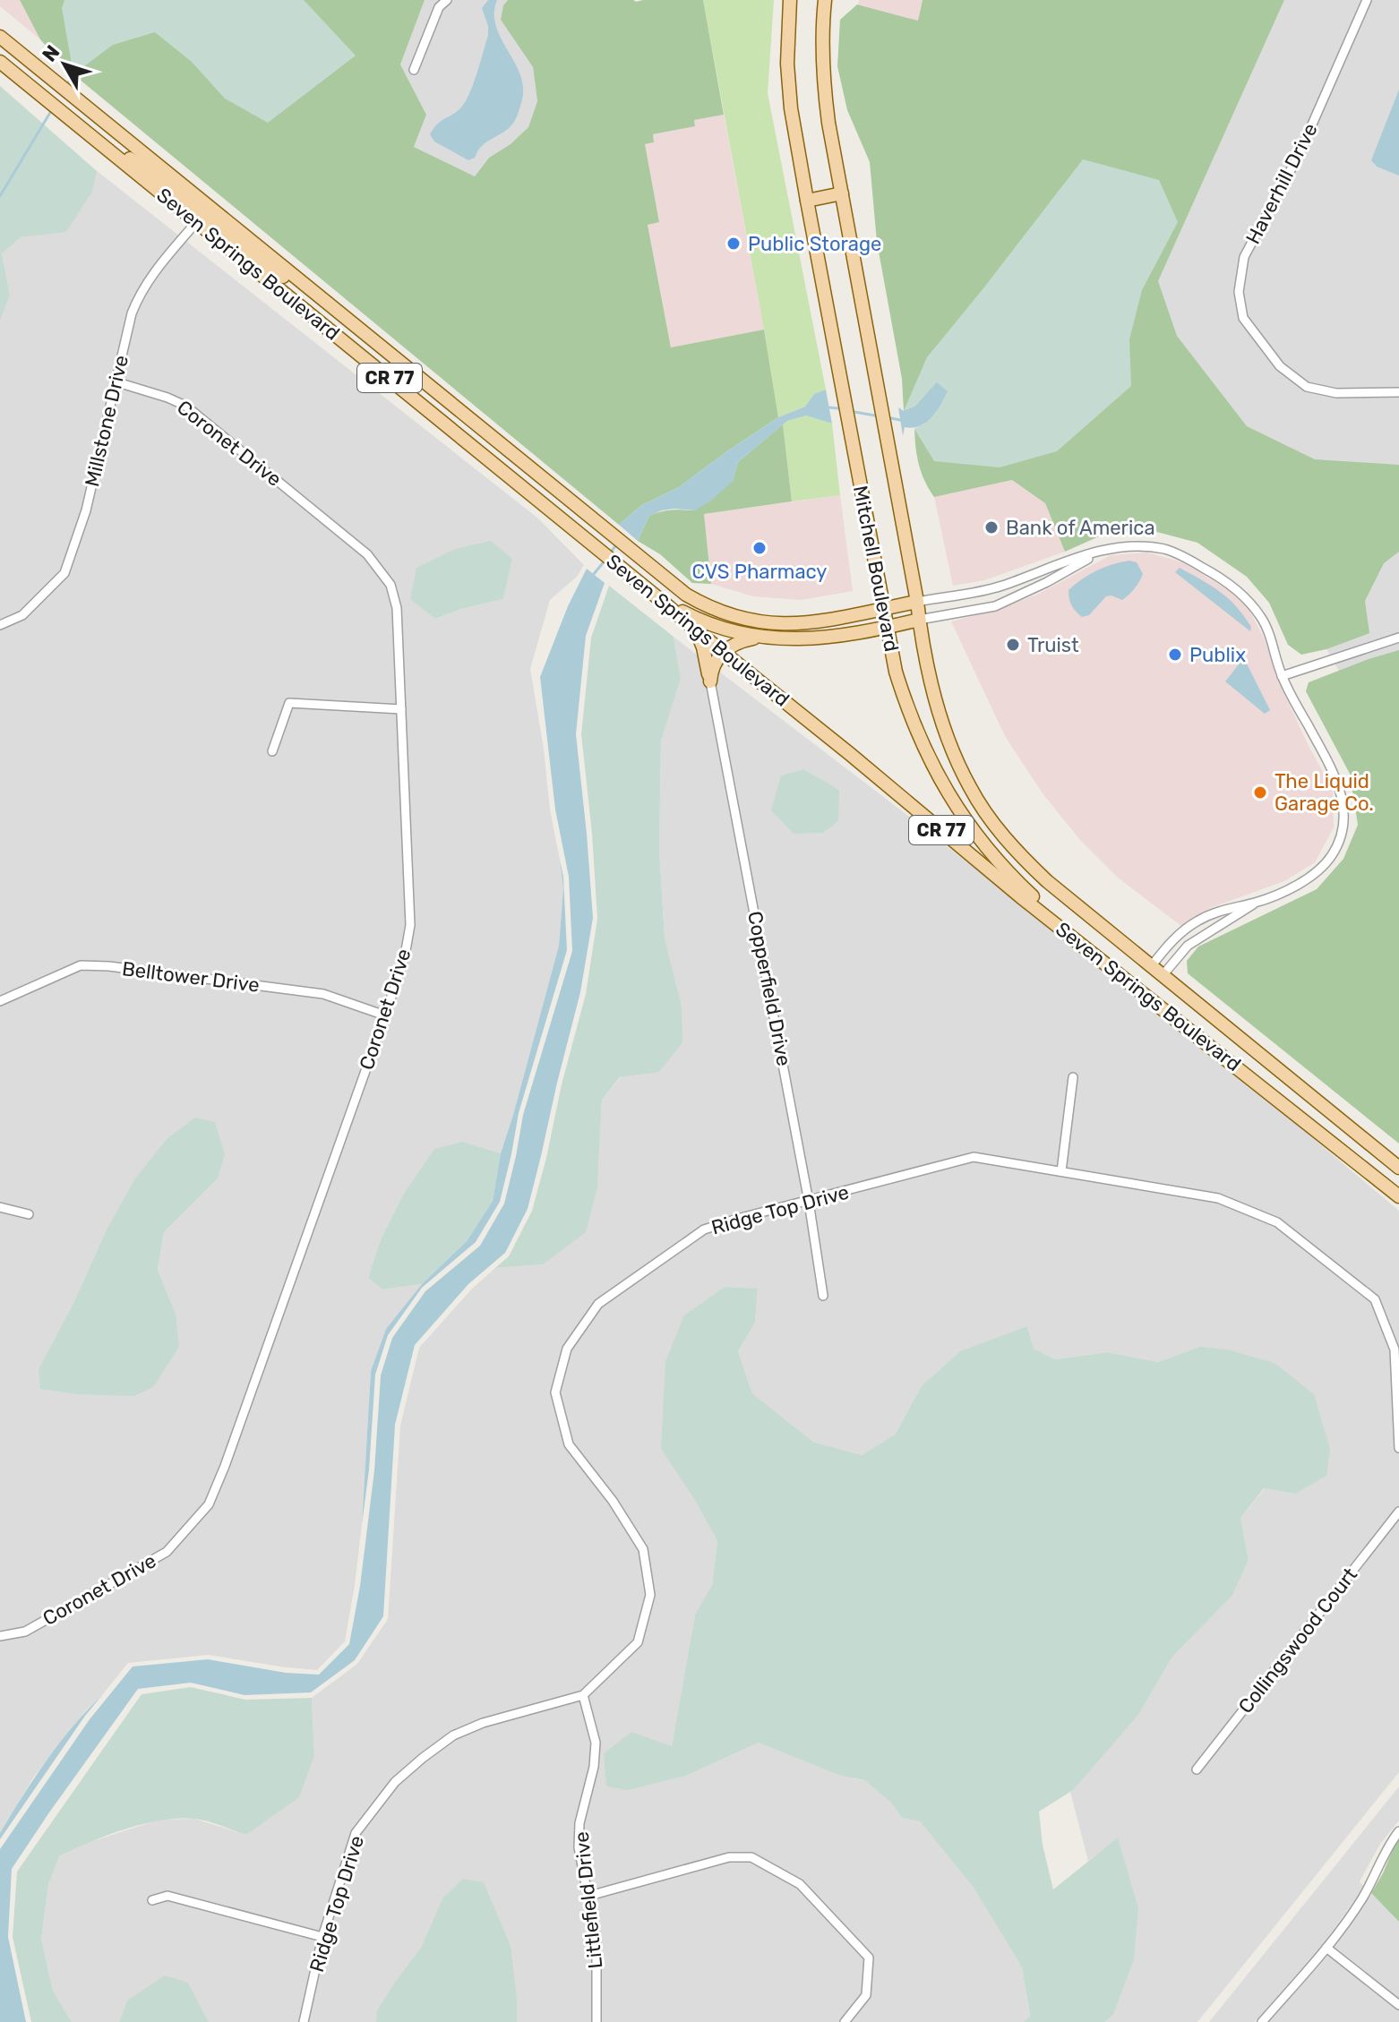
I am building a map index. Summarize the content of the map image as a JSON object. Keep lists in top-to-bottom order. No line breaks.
{"streets":{"main road":["Seven Springs Boulevard","CR 77","Mitchell Boulevard"],"street":["Haverhill Drive","Millstone Drive","Coronet Drive","Belltower Drive","Copperfield Drive","Ridge Top Drive","Collingswood Court","Littlefield Drive"]},"crossings":[["Seven Springs Boulevard","CR 77"],["Seven Springs Boulevard","Millstone Drive"],["Seven Springs Boulevard","Mitchell Boulevard"],["CR 77","Mitchell Boulevard"],["Millstone Drive","Coronet Drive"],["Coronet Drive","Belltower Drive"],["Copperfield Drive","Ridge Top Drive"],["Ridge Top Drive","Littlefield Drive"]],"places":["Public Storage","Bank of America","CVS Pharmacy","Truist","Publix","The Liquid Garage Co."],"north":"top left"}
